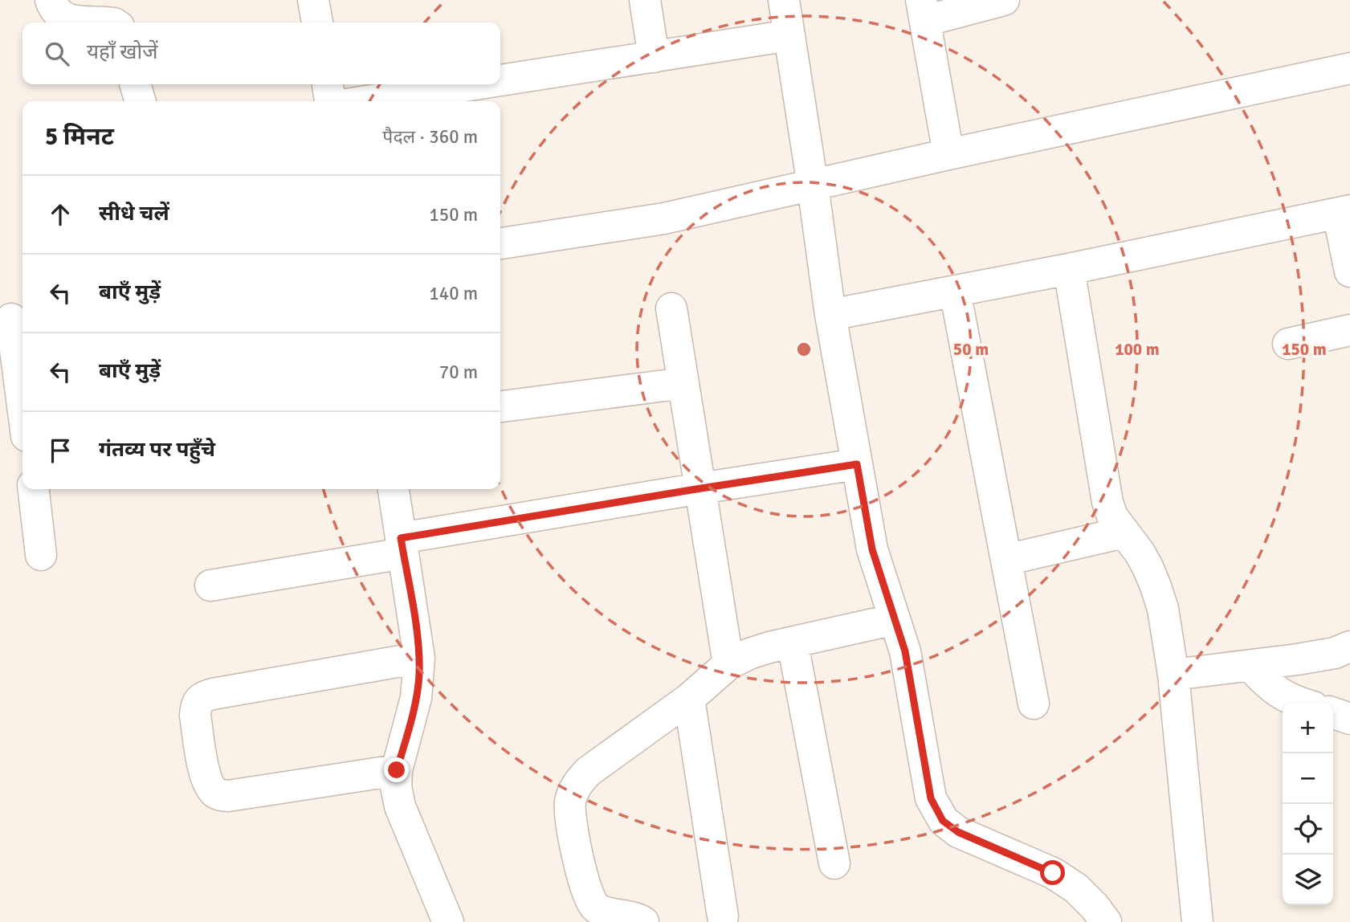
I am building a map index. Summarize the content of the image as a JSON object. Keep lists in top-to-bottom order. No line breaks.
{"page":{"search":"यहाँ खोजें","heading":["5 मिनट","पैदल · 360 m"],"list":[["सीधे चलें","150 m"],["बाएँ मुड़ें","140 m"],["बाएँ मुड़ें","70 m"],"गंतव्य पर पहुँचे"],"map_buttons":["+","−"]},"rings":["50 m","100 m","150 m"]}
